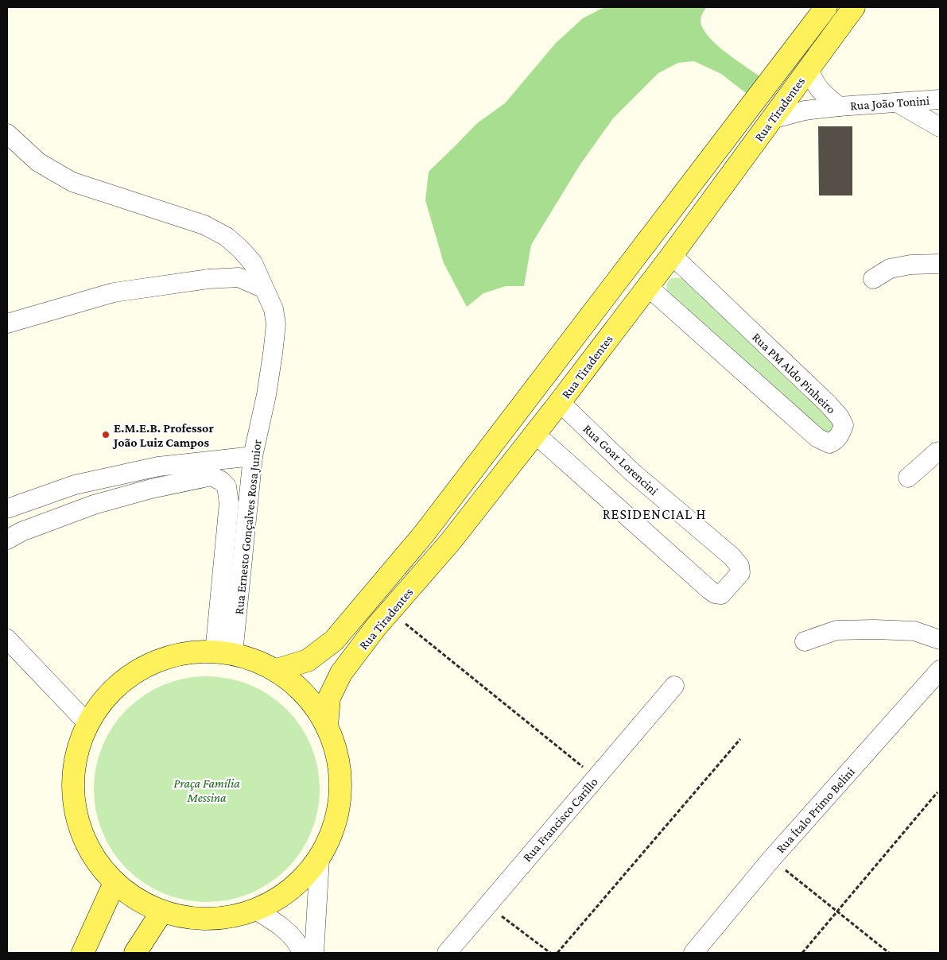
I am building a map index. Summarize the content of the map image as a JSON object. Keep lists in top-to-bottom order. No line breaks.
{"streets":{"main road":["Rua Tiradentes"],"street":["Rua João Tonini","Rua PM Aldo Pinheiro","Rua Goar Lorencini","Rua Ernesto Gonçalves Rosa Junior","Rua Ítalo Primo Belini","Rua Francisco Carillo"]},"crossings":[["Rua João Tonini","Rua Tiradentes"],["Rua Tiradentes","Rua PM Aldo Pinheiro"],["Rua Tiradentes","Rua Goar Lorencini"]],"districts":["RESIDENCIAL H"],"parks":["Praça Família Messina"],"places":["E.M.E.B. Professor João Luiz Campos"]}
